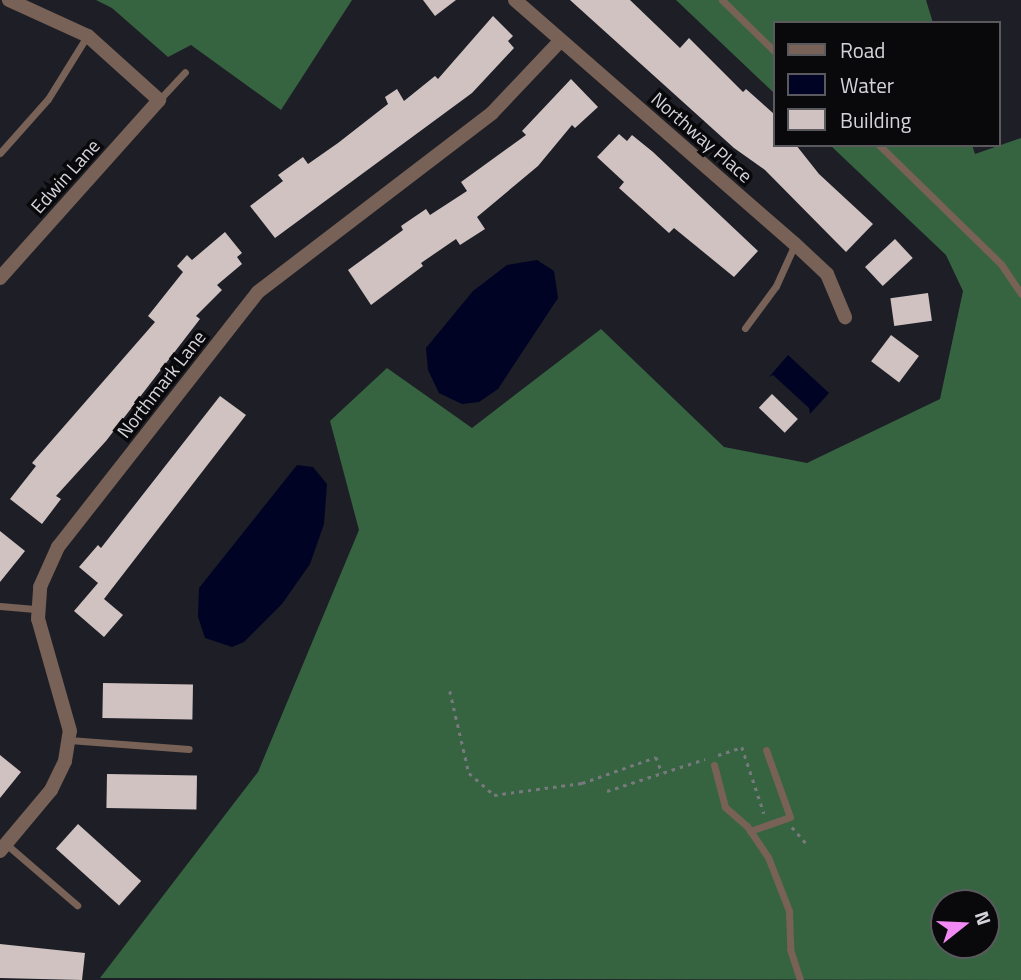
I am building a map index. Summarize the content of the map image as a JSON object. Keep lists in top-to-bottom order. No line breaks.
{"streets":{"street":["Northway Place","Edwin Lane","Northmark Lane"]},"crossings":[["Northway Place","Northmark Lane"]],"legend":["Road","Water","Building"],"north":"right"}
